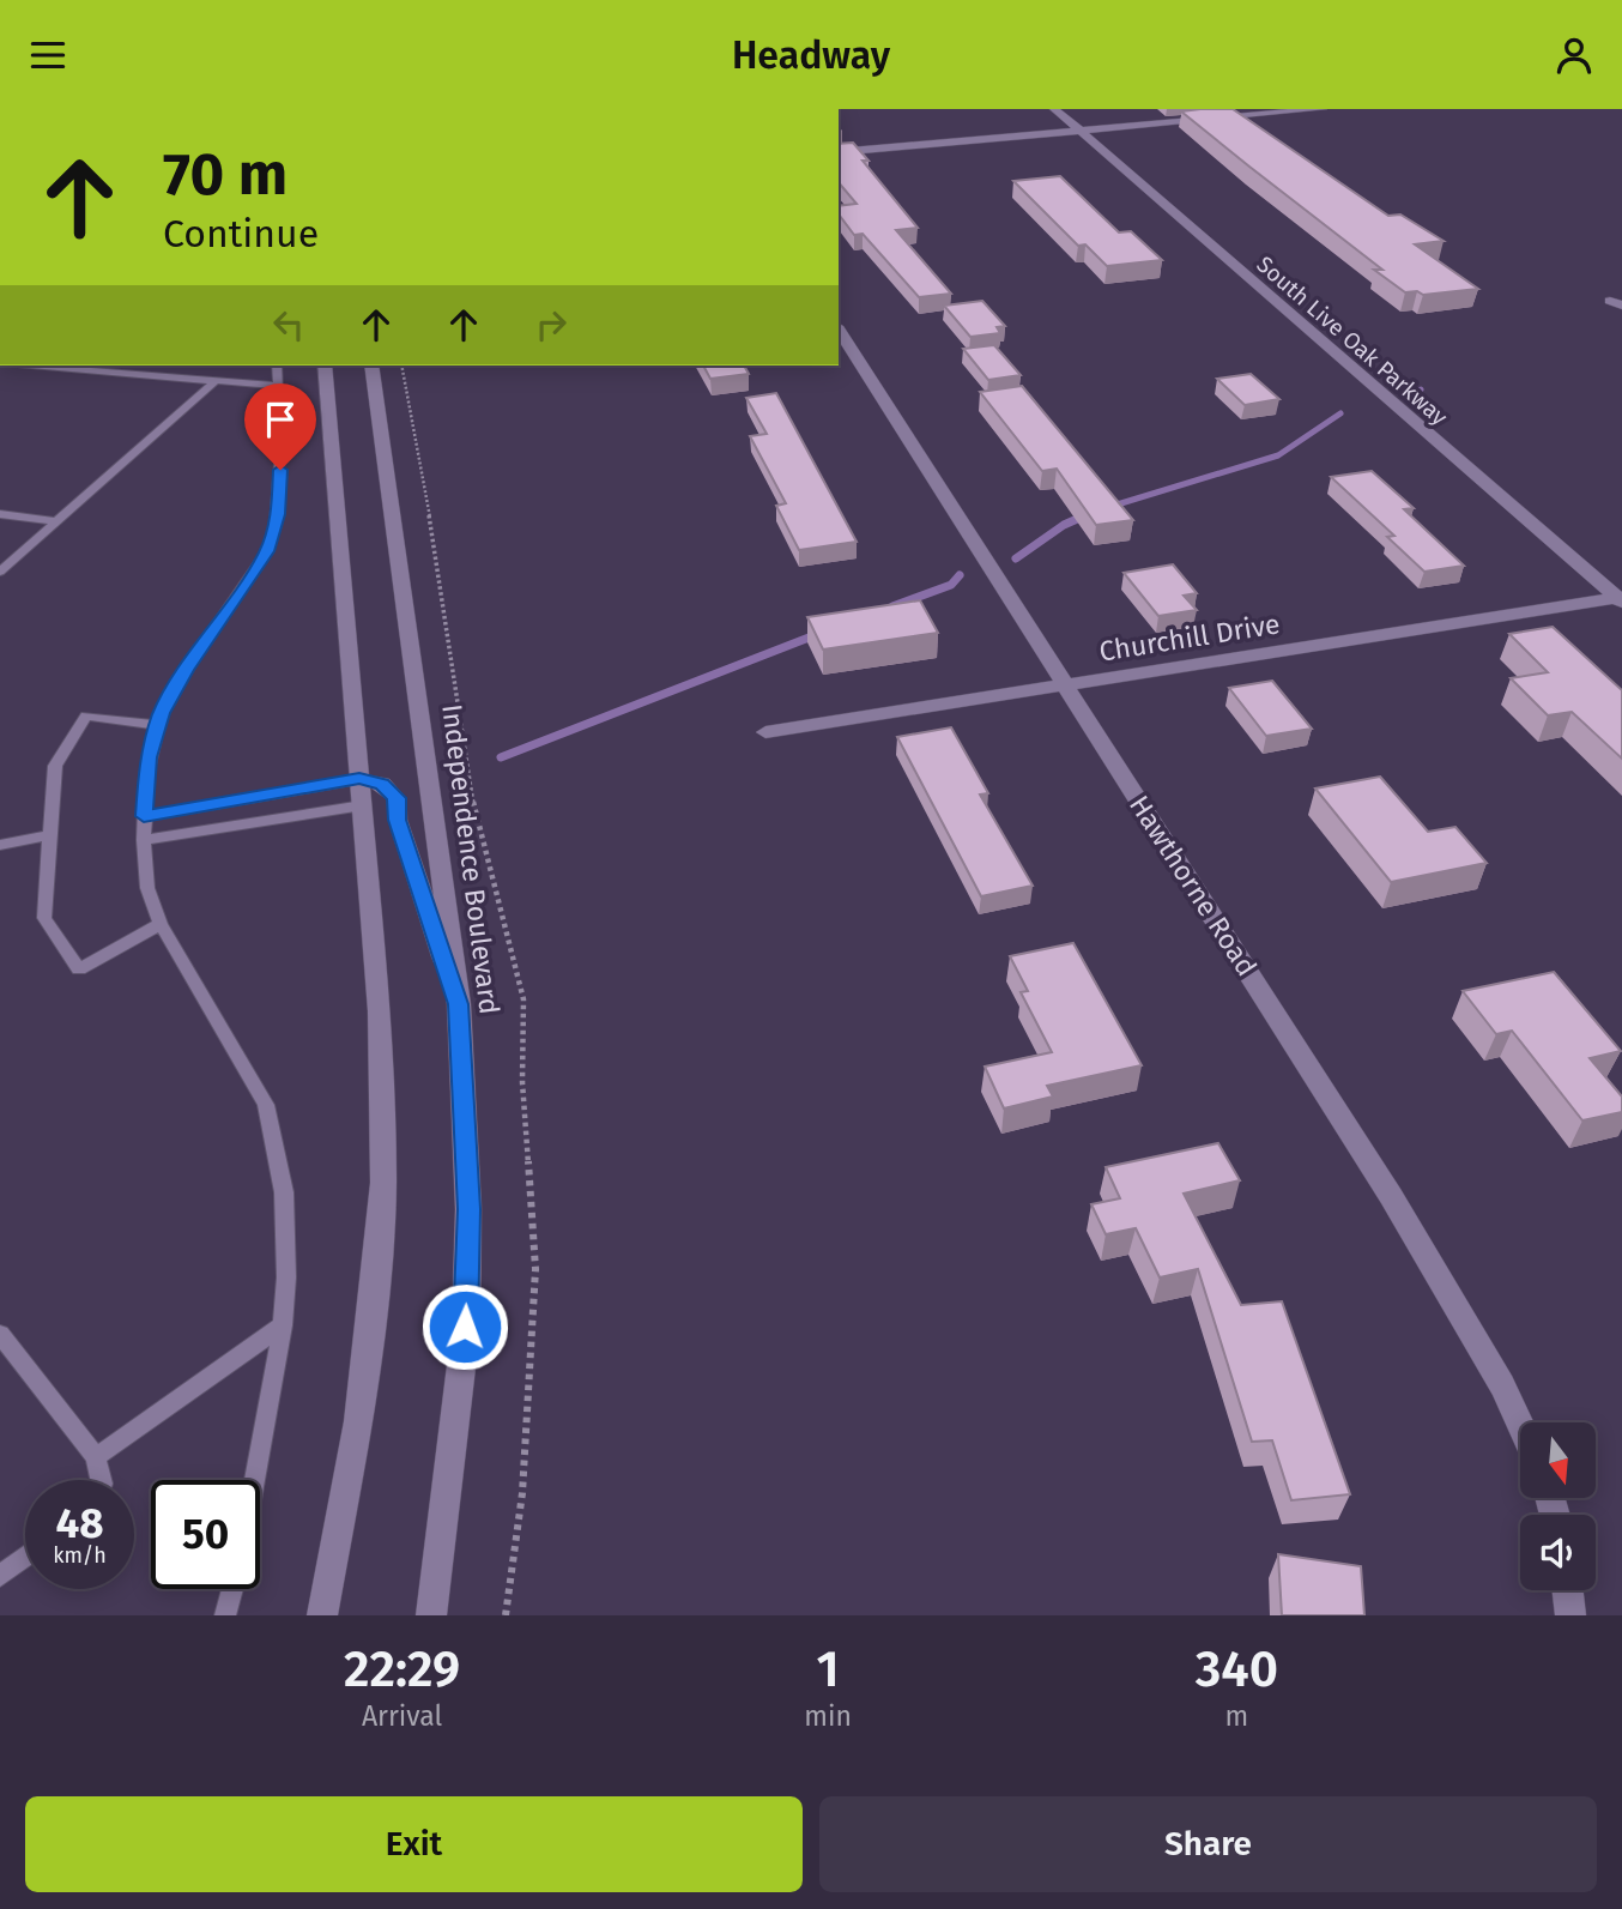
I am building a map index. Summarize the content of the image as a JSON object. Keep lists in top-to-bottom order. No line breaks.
{"streets":{"street":["South Live Oak Parkway","Churchill Drive","Independence Boulevard","Hawthorne Road"]},"crossings":[["South Live Oak Parkway","Churchill Drive"],["Churchill Drive","Hawthorne Road"]],"north":"bottom","page":{"header":"Headway","turn":["70 m","Continue"],"speed":"48 km/h","limit":"50","eta":["22:29","Arrival","1","min","340","m"],"buttons":["Exit","Share"]}}
